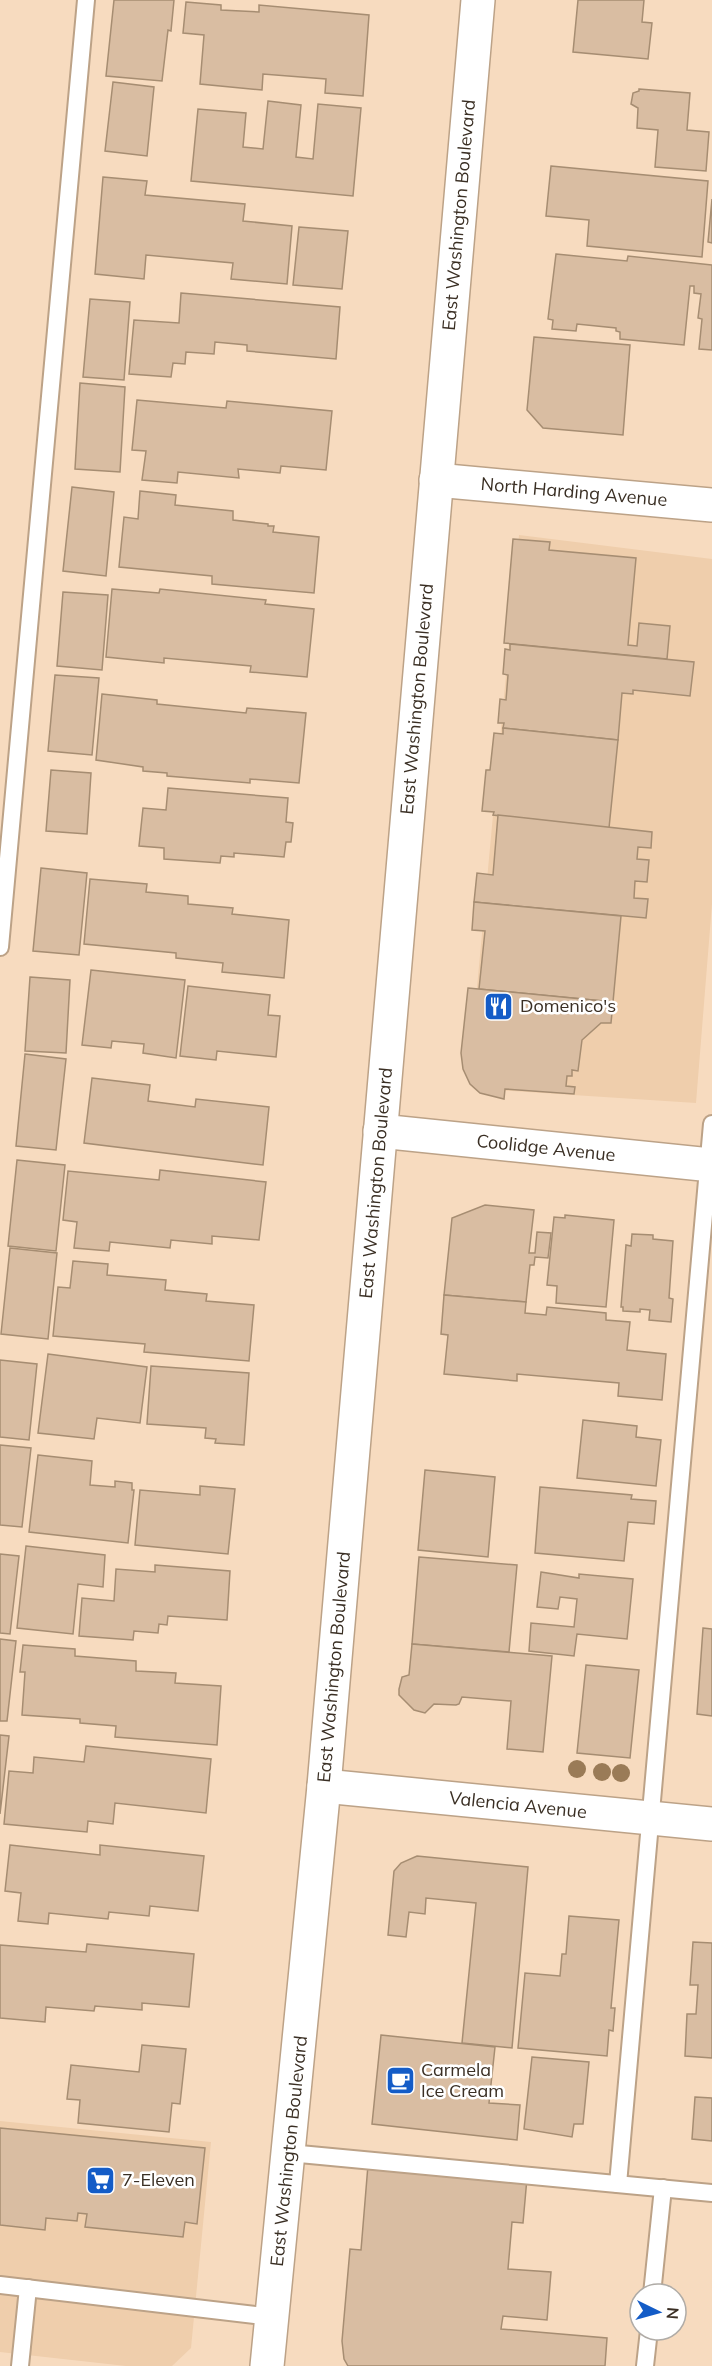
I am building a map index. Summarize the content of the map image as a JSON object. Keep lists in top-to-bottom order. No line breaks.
{"streets":{"main road":["East Washington Boulevard","North Harding Avenue","Coolidge Avenue","Valencia Avenue"]},"crossings":[["East Washington Boulevard","North Harding Avenue"],["East Washington Boulevard","Coolidge Avenue"],["East Washington Boulevard","Valencia Avenue"]],"places":{"restaurant":["Domenico's"],"cafe":["Carmela Ice Cream"],"supermarket":["7-Eleven"]},"north":"right"}
